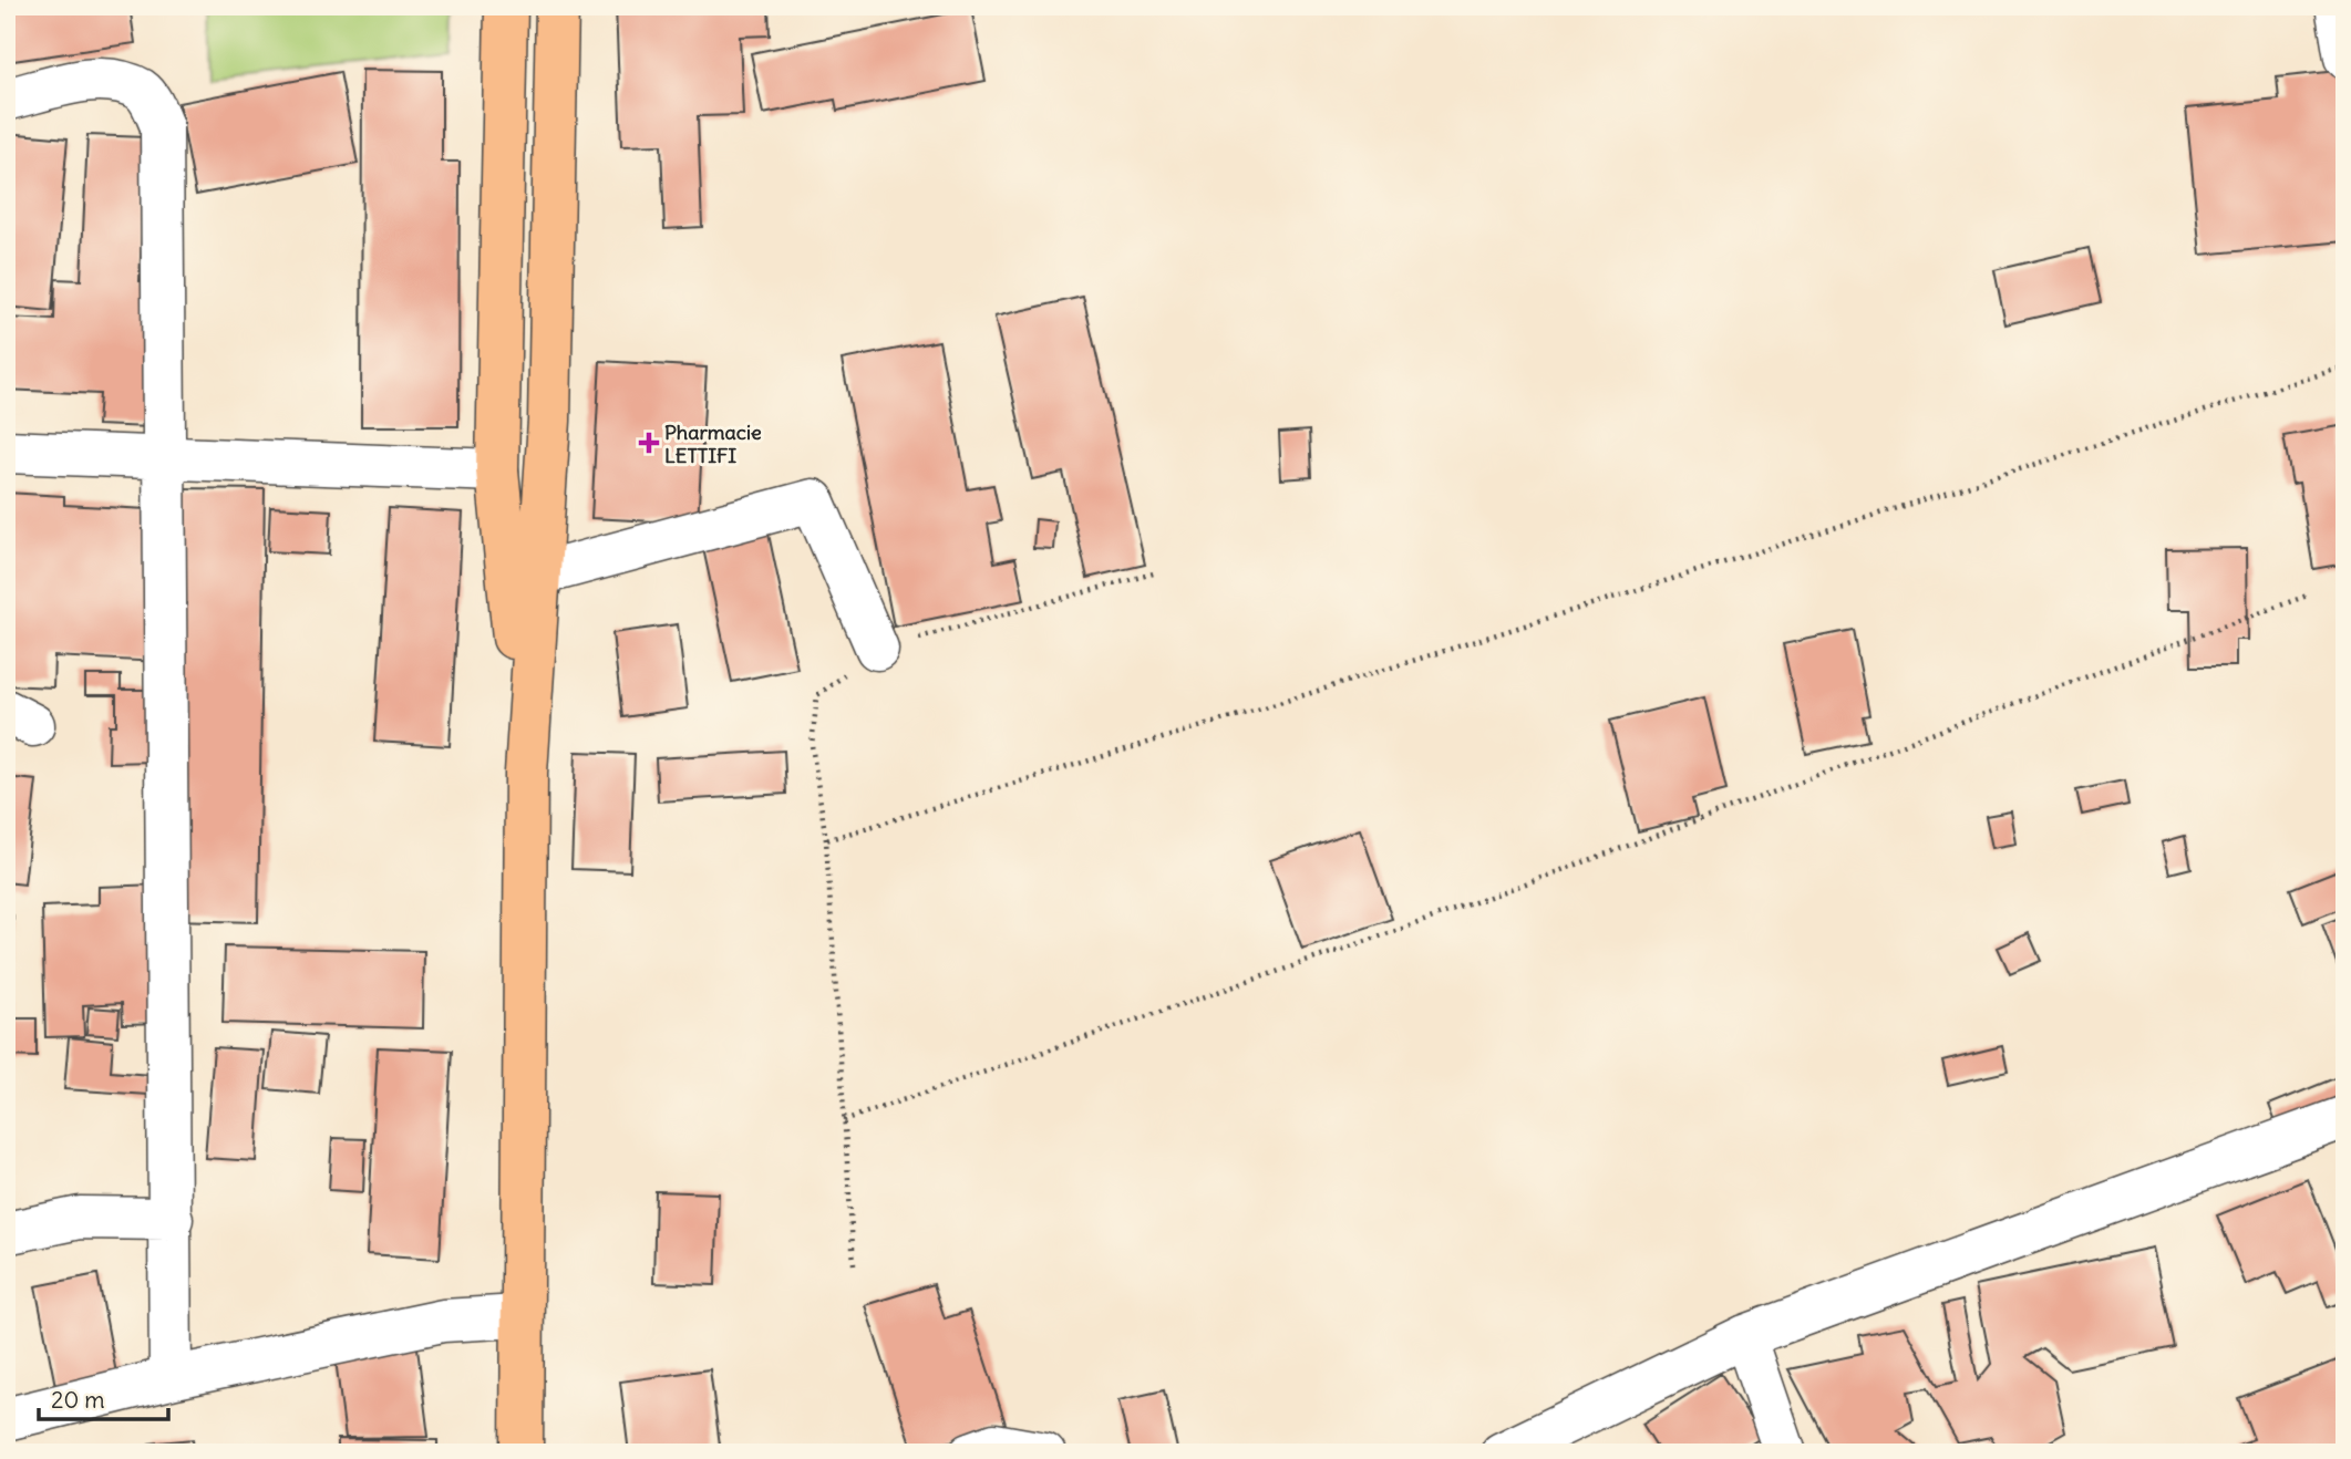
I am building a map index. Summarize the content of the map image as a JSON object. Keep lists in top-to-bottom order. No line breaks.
{"places":{"health":["Pharmacie LETTIFI"]},"scale_bar":"20 m"}
